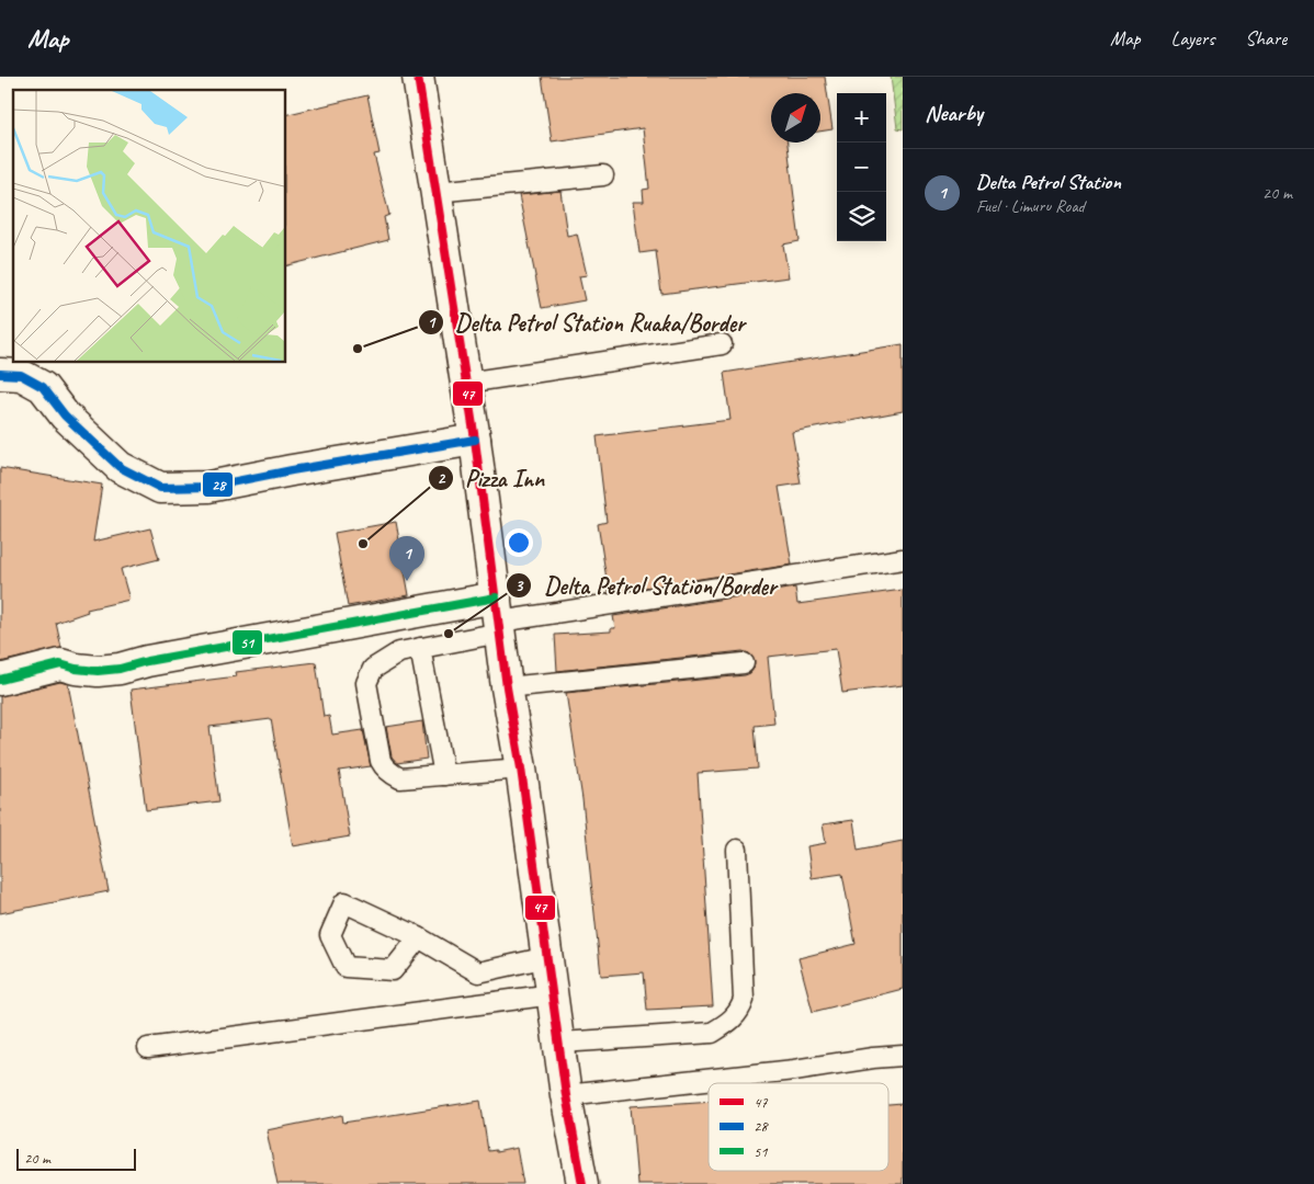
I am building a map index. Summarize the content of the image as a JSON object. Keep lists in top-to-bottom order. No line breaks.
{"places":["Delta Petrol Station Ruaka/Border","Pizza Inn","Delta Petrol Station/Border"],"lines":["transit line 47","transit line 28","transit line 51"],"legend":["47","28","51"],"scale_bar":"20 m","north":"top right","page":{"header":"Map","nav":["Map","Layers","Share"],"heading":"Nearby","map_buttons":["+","−"],"list":[{"mark":"1","name":"Delta Petrol Station","note":"Fuel · Limuru Road","value":"20 m"}],"pins":"1","scale":"20 m"}}
